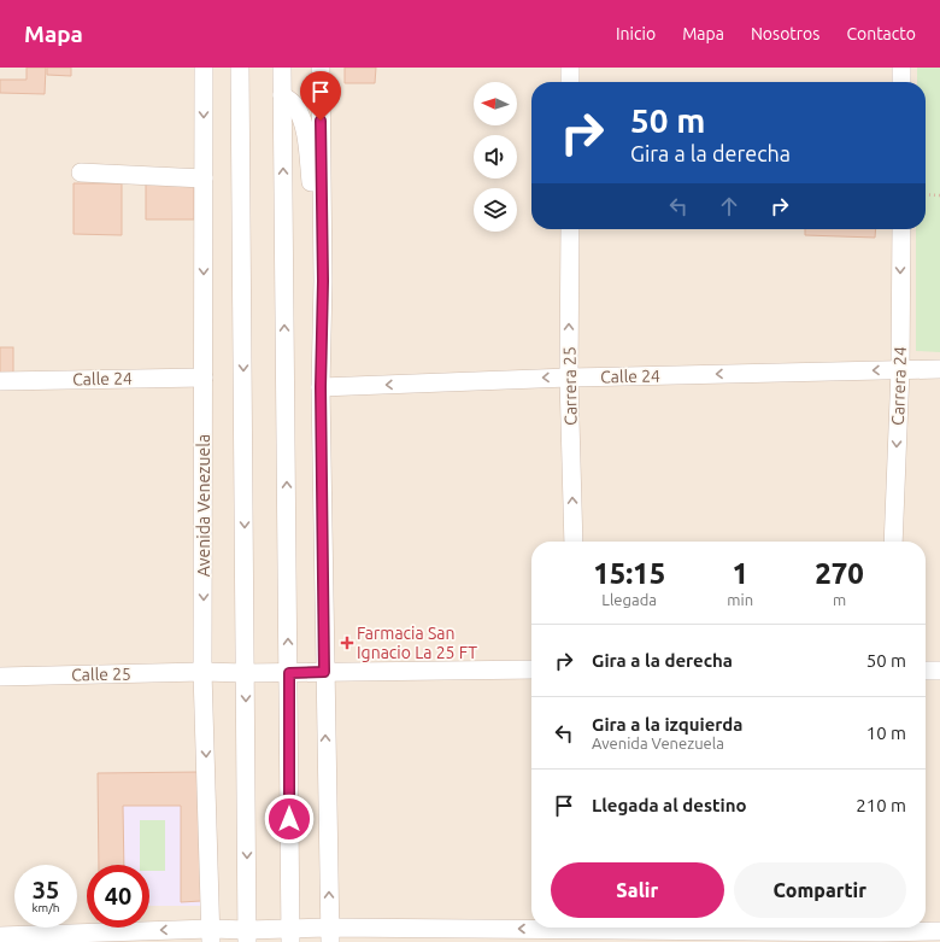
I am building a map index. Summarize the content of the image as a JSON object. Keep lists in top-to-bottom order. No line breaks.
{"streets":{"street":["Calle 24","Carrera 25","Carrera 24","Avenida Venezuela","Calle 25"]},"crossings":[["Calle 24","Carrera 25"],["Calle 24","Carrera 24"],["Calle 24","Avenida Venezuela"],["Avenida Venezuela","Calle 25"]],"one_way":["Calle 24","Carrera 25","Carrera 24"],"places":{"health":["Farmacia San Ignacio La 25 FT"]},"north":"left","page":{"header":"Mapa","nav":["Inicio","Mapa","Nosotros","Contacto"],"turn":["50 m","Gira a la derecha"],"eta":["15:15","Llegada","1","min","270","m"],"list":[{"name":"Gira a la derecha","value":"50 m"},{"name":"Gira a la izquierda","note":"Avenida Venezuela","value":"10 m"},{"name":"Llegada al destino","value":"210 m"}],"buttons":["Salir","Compartir"],"speed":"35 km/h","limit":"40"}}
